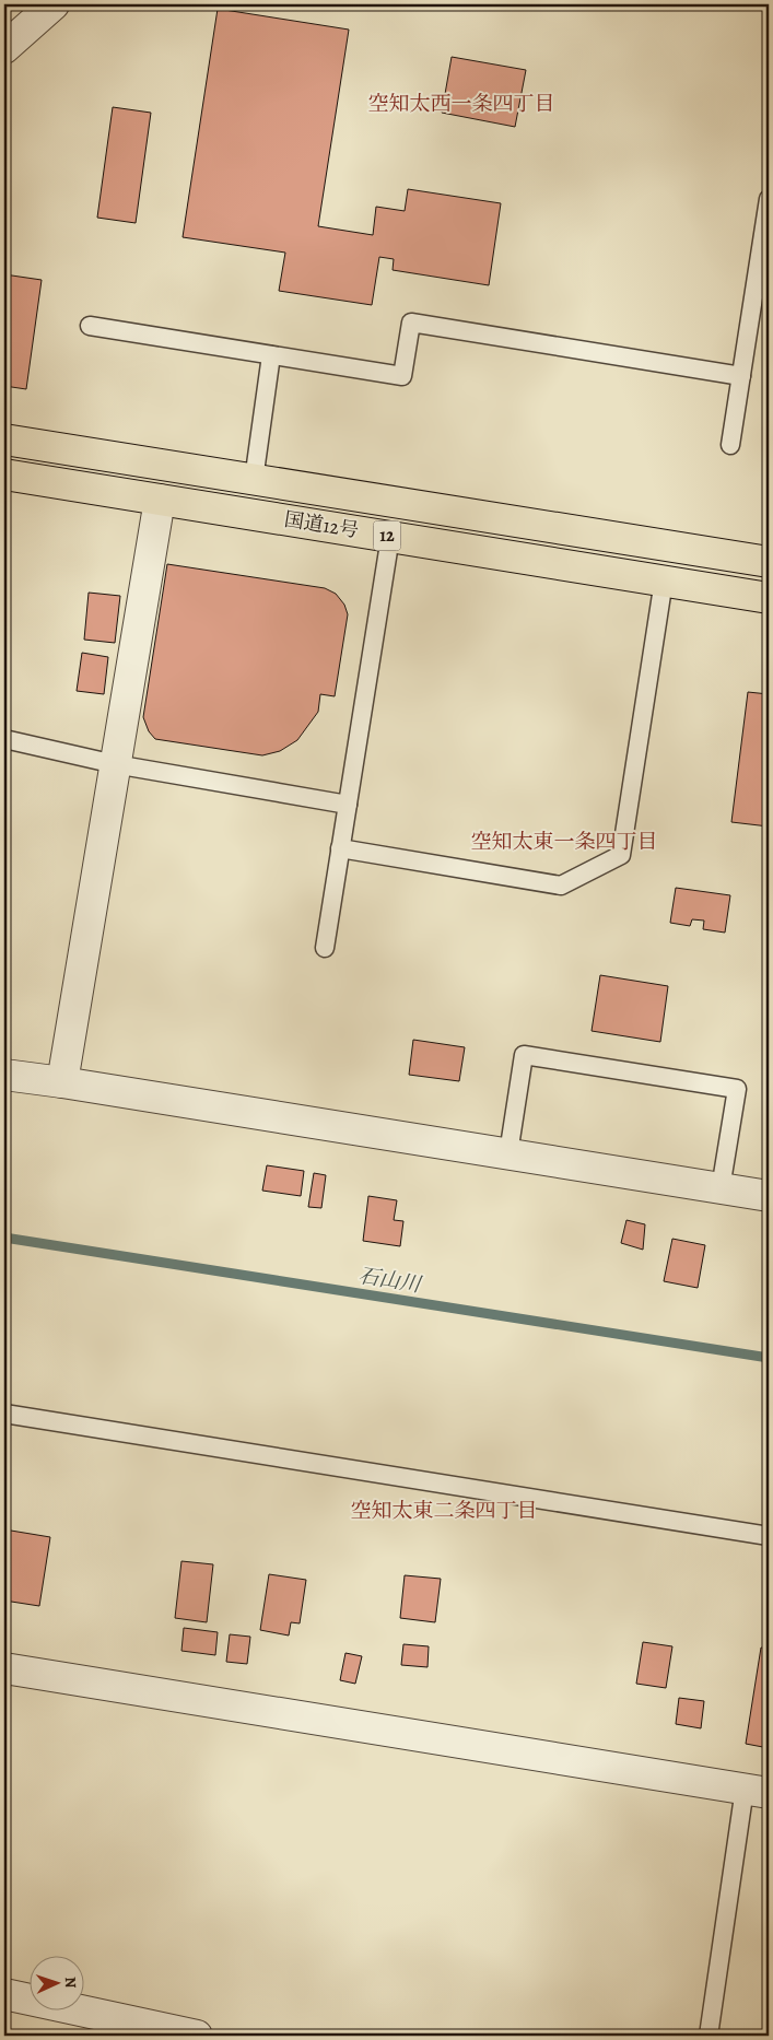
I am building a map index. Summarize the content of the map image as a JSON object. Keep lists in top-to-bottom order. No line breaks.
{"streets":{"highway":["国道12号","12"]},"districts":["空知太西一条四丁目","空知太東一条四丁目","空知太東二条四丁目"],"water":["石山川"],"north":"right"}
